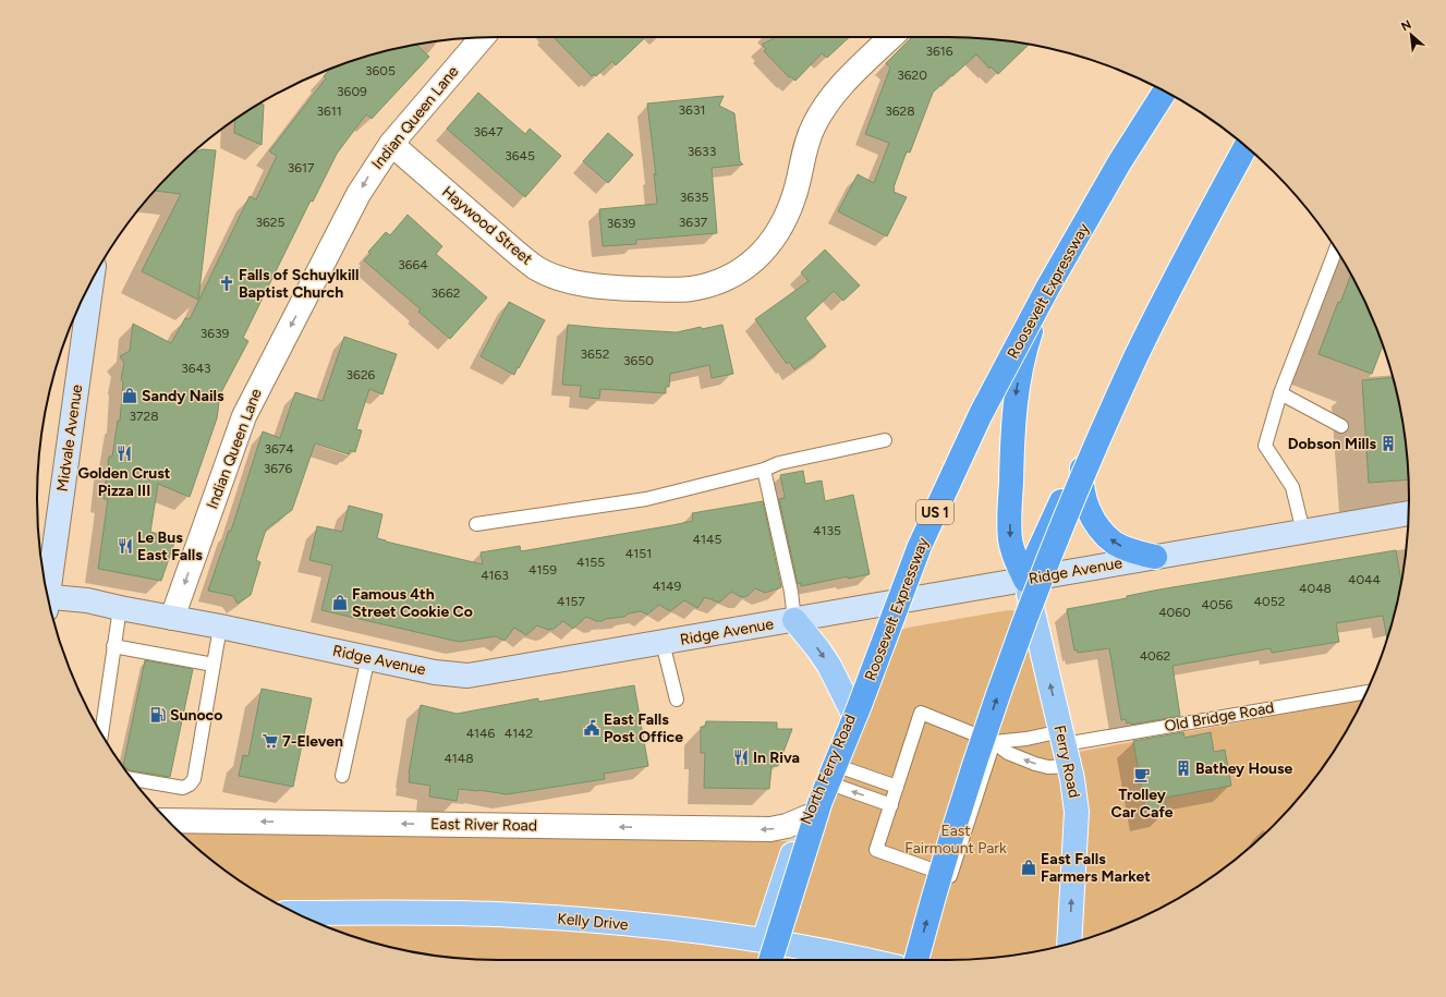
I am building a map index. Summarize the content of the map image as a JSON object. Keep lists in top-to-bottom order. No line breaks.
{"streets":{"highway":["Roosevelt Expressway","US 1"],"main road":["Midvale Avenue","Ridge Avenue","Ferry Road","North Ferry Road","Kelly Drive"],"street":["Indian Queen Lane","Haywood Street","East River Road"],"lane":["Old Bridge Road"]},"crossings":[["Indian Queen Lane","Haywood Street"],["Indian Queen Lane","Ridge Avenue"],["Ridge Avenue","Ferry Road"],["Ridge Avenue","North Ferry Road"],["Old Bridge Road","Ferry Road"],["North Ferry Road","East River Road"],["North Ferry Road","Kelly Drive"]],"one_way":["Indian Queen Lane","Ferry Road","East River Road"],"parks":["East Fairmount Park"],"places":{"church":["Falls of Schuylkill Baptist Church"],"shop":["Sandy Nails","Famous 4th Street Cookie Co","East Falls Farmers Market"],"building":["Dobson Mills","Bathey House"],"restaurant":["Golden Crust Pizza III","Le Bus East Falls","In Riva"],"fuel station":["Sunoco"],"public building":["East Falls Post Office"],"supermarket":["7-Eleven"],"cafe":["Trolley Car Cafe"]},"house_numbers":["3616","3605","3620","3609","3631","3611","3628","3647","3633","3645","3617","3635","3625","3637","3639","3664","3662","3639","3652","3650","3643","3626","3728","3674","3676","4135","4145","4151","4155","4159","4163","4044","4149","4048","4157","4052","4056","4060","4062","4146","4142","4148"],"north":"top left"}
